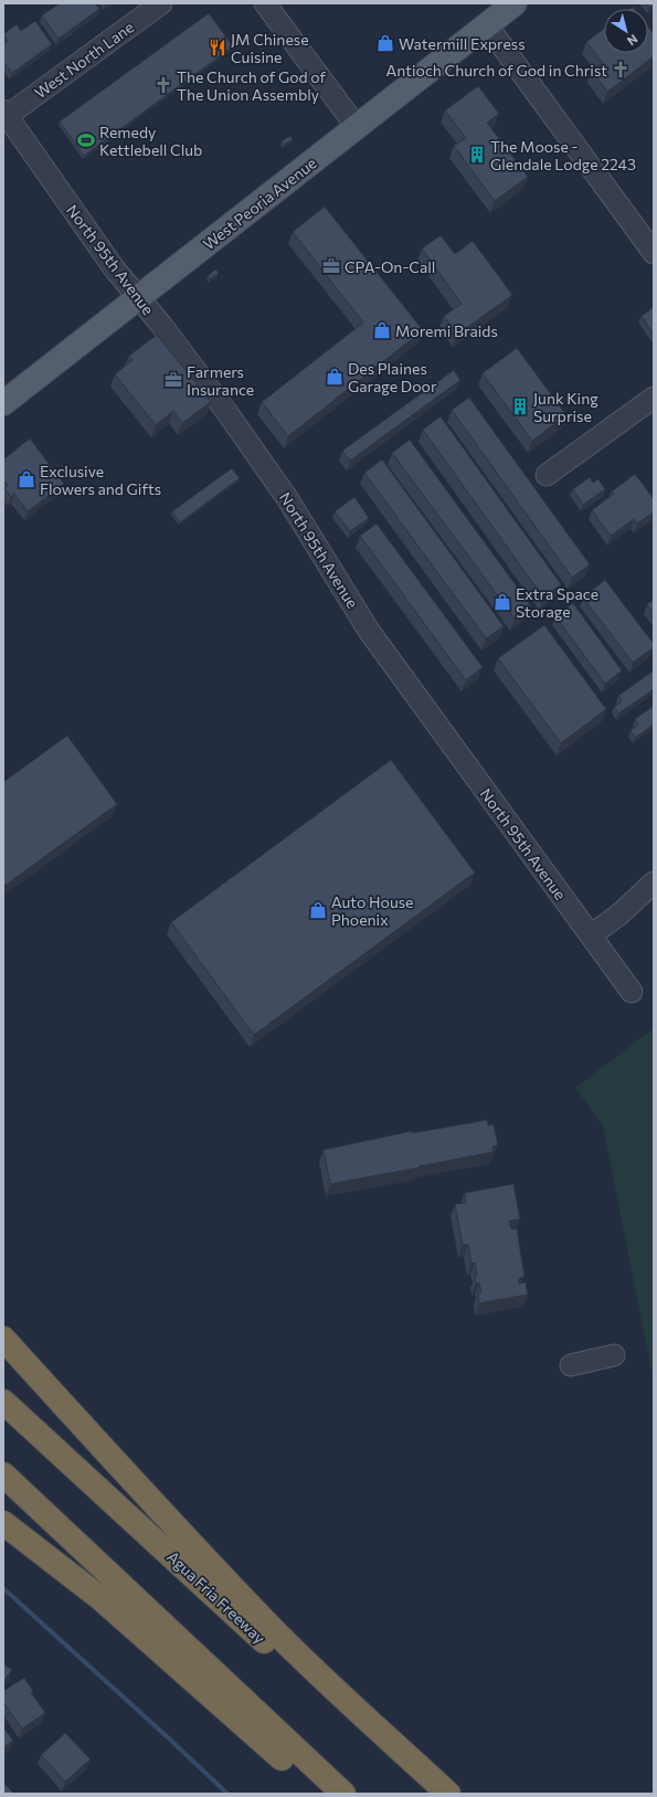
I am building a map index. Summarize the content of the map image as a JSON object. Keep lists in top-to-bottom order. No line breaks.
{"streets":{"highway":["Agua Fria Freeway"],"main road":["West Peoria Avenue"],"street":["West North Lane","North 95th Avenue"]},"crossings":[["West North Lane","North 95th Avenue"],["West Peoria Avenue","North 95th Avenue"]],"places":{"shop":["Watermill Express","Moremi Braids","Des Plaines Garage Door","Exclusive Flowers and Gifts","Extra Space Storage","Auto House Phoenix"],"restaurant":["JM Chinese Cuisine"],"church":["Antioch Church of God in Christ","The Church of God of The Union Assembly"],"sports":["Remedy Kettlebell Club"],"building":["The Moose - Glendale Lodge 2243","Junk King Surprise"],"office":["CPA-On-Call","Farmers Insurance"]},"north":"bottom right"}
